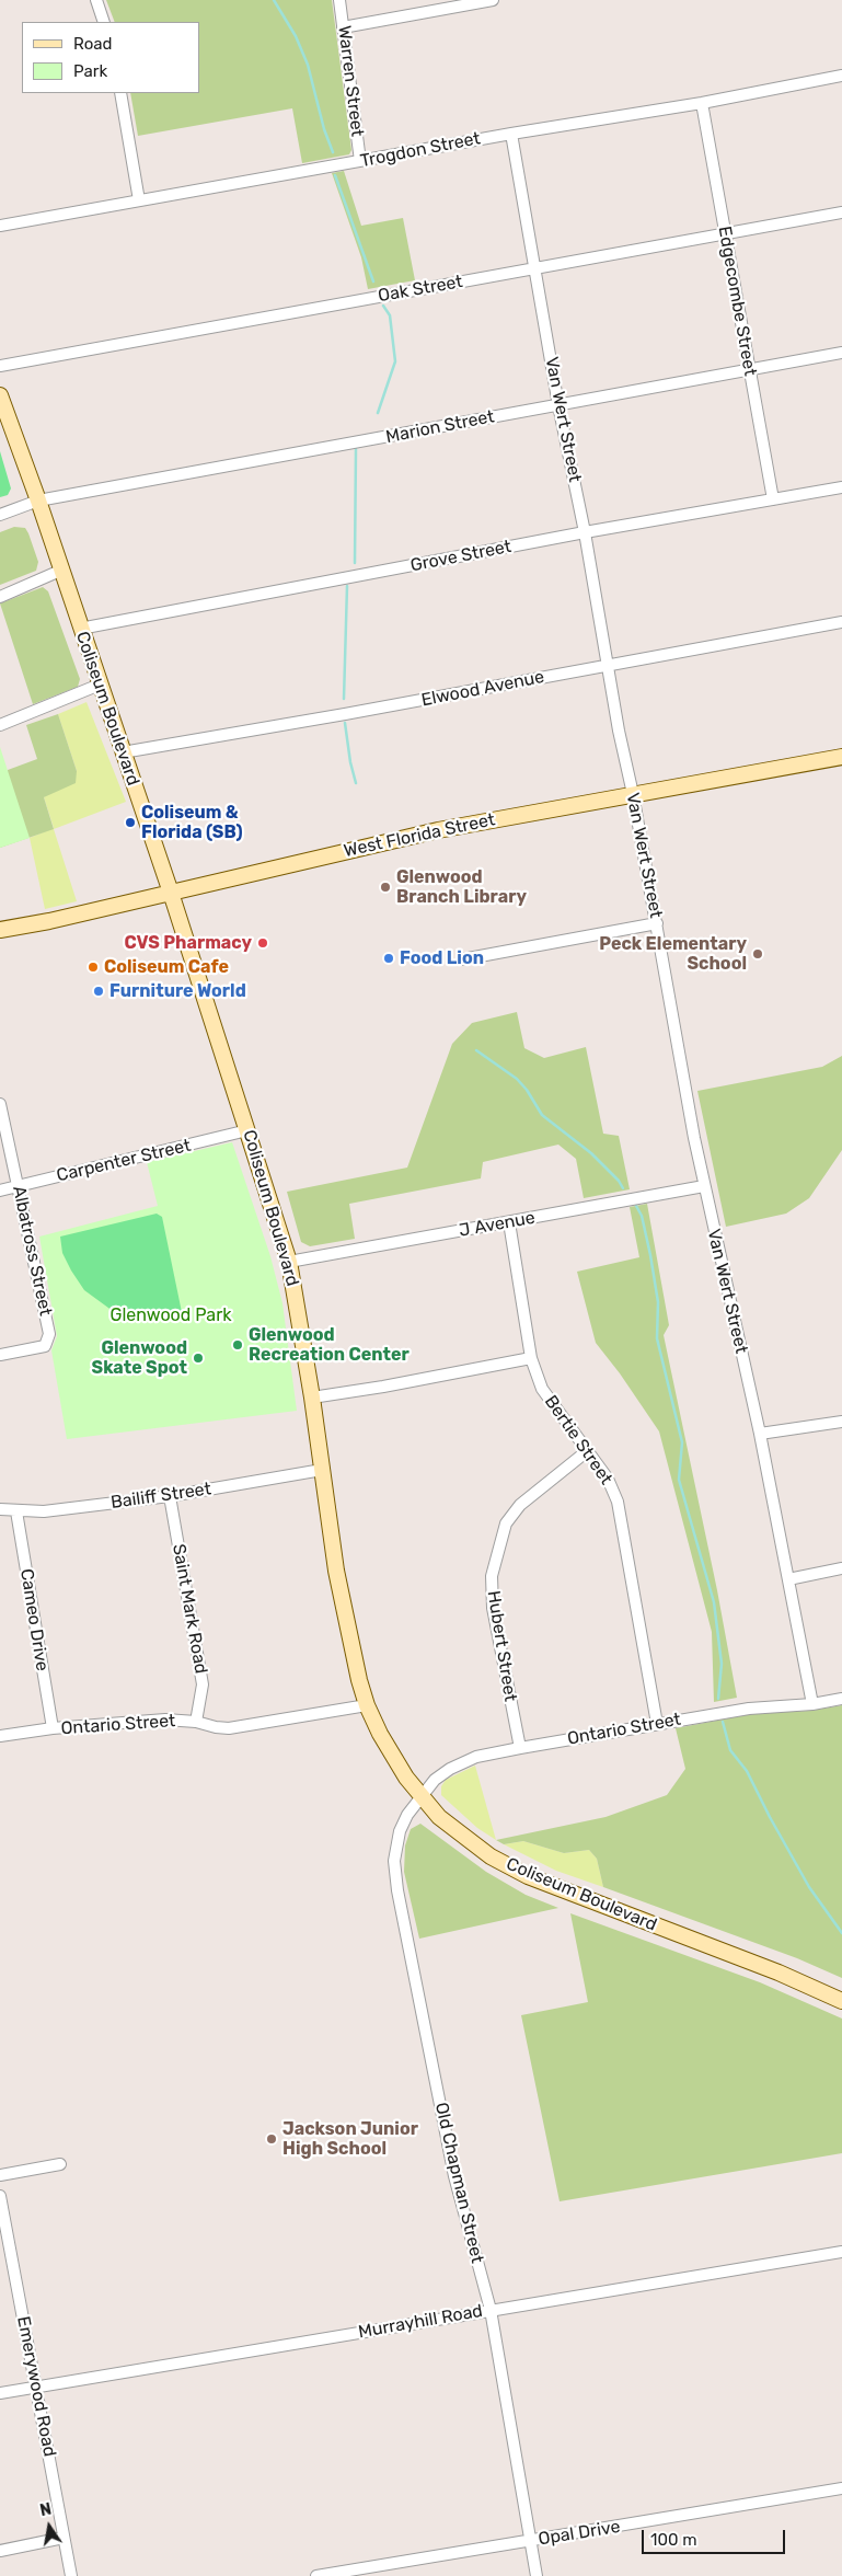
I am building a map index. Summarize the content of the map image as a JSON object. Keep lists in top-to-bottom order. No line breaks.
{"streets":{"main road":["Coliseum Boulevard","West Florida Street"],"street":["Warren Street","Trogdon Street","Oak Street","Edgecombe Street","Van Wert Street","Marion Street","Grove Street","Elwood Avenue","Carpenter Street","J Avenue","Albatross Street","Bertie Street","Bailiff Street","Saint Mark Road","Cameo Drive","Hubert Street","Ontario Street","Old Chapman Street","Murrayhill Road","Emerywood Road","Opal Drive"]},"crossings":[["Warren Street","Trogdon Street"],["Trogdon Street","Edgecombe Street"],["Trogdon Street","Van Wert Street"],["Oak Street","Edgecombe Street"],["Oak Street","Van Wert Street"],["Edgecombe Street","Marion Street"],["Edgecombe Street","Grove Street"],["Van Wert Street","Marion Street"],["Van Wert Street","Grove Street"],["Van Wert Street","Elwood Avenue"],["Van Wert Street","West Florida Street"],["Van Wert Street","J Avenue"],["Van Wert Street","Ontario Street"],["Marion Street","Coliseum Boulevard"],["Grove Street","Coliseum Boulevard"],["Elwood Avenue","Coliseum Boulevard"],["Coliseum Boulevard","West Florida Street"],["Coliseum Boulevard","Carpenter Street"],["Coliseum Boulevard","J Avenue"],["Coliseum Boulevard","Bailiff Street"],["Coliseum Boulevard","Ontario Street"],["Coliseum Boulevard","Old Chapman Street"],["Carpenter Street","Albatross Street"],["J Avenue","Bertie Street"],["Bertie Street","Hubert Street"],["Bertie Street","Ontario Street"],["Bailiff Street","Saint Mark Road"],["Bailiff Street","Cameo Drive"],["Saint Mark Road","Ontario Street"],["Cameo Drive","Ontario Street"],["Hubert Street","Ontario Street"],["Ontario Street","Old Chapman Street"],["Old Chapman Street","Murrayhill Road"],["Old Chapman Street","Opal Drive"],["Murrayhill Road","Emerywood Road"]],"parks":["Glenwood Park"],"places":["Coliseum & Florida (SB)","Glenwood Branch Library","CVS Pharmacy","Peck Elementary School","Food Lion","Coliseum Cafe","Furniture World","Glenwood Recreation Center","Glenwood Skate Spot","Jackson Junior High School"],"legend":["Road","Park"],"scale_bar":"100 m","north":"top"}
